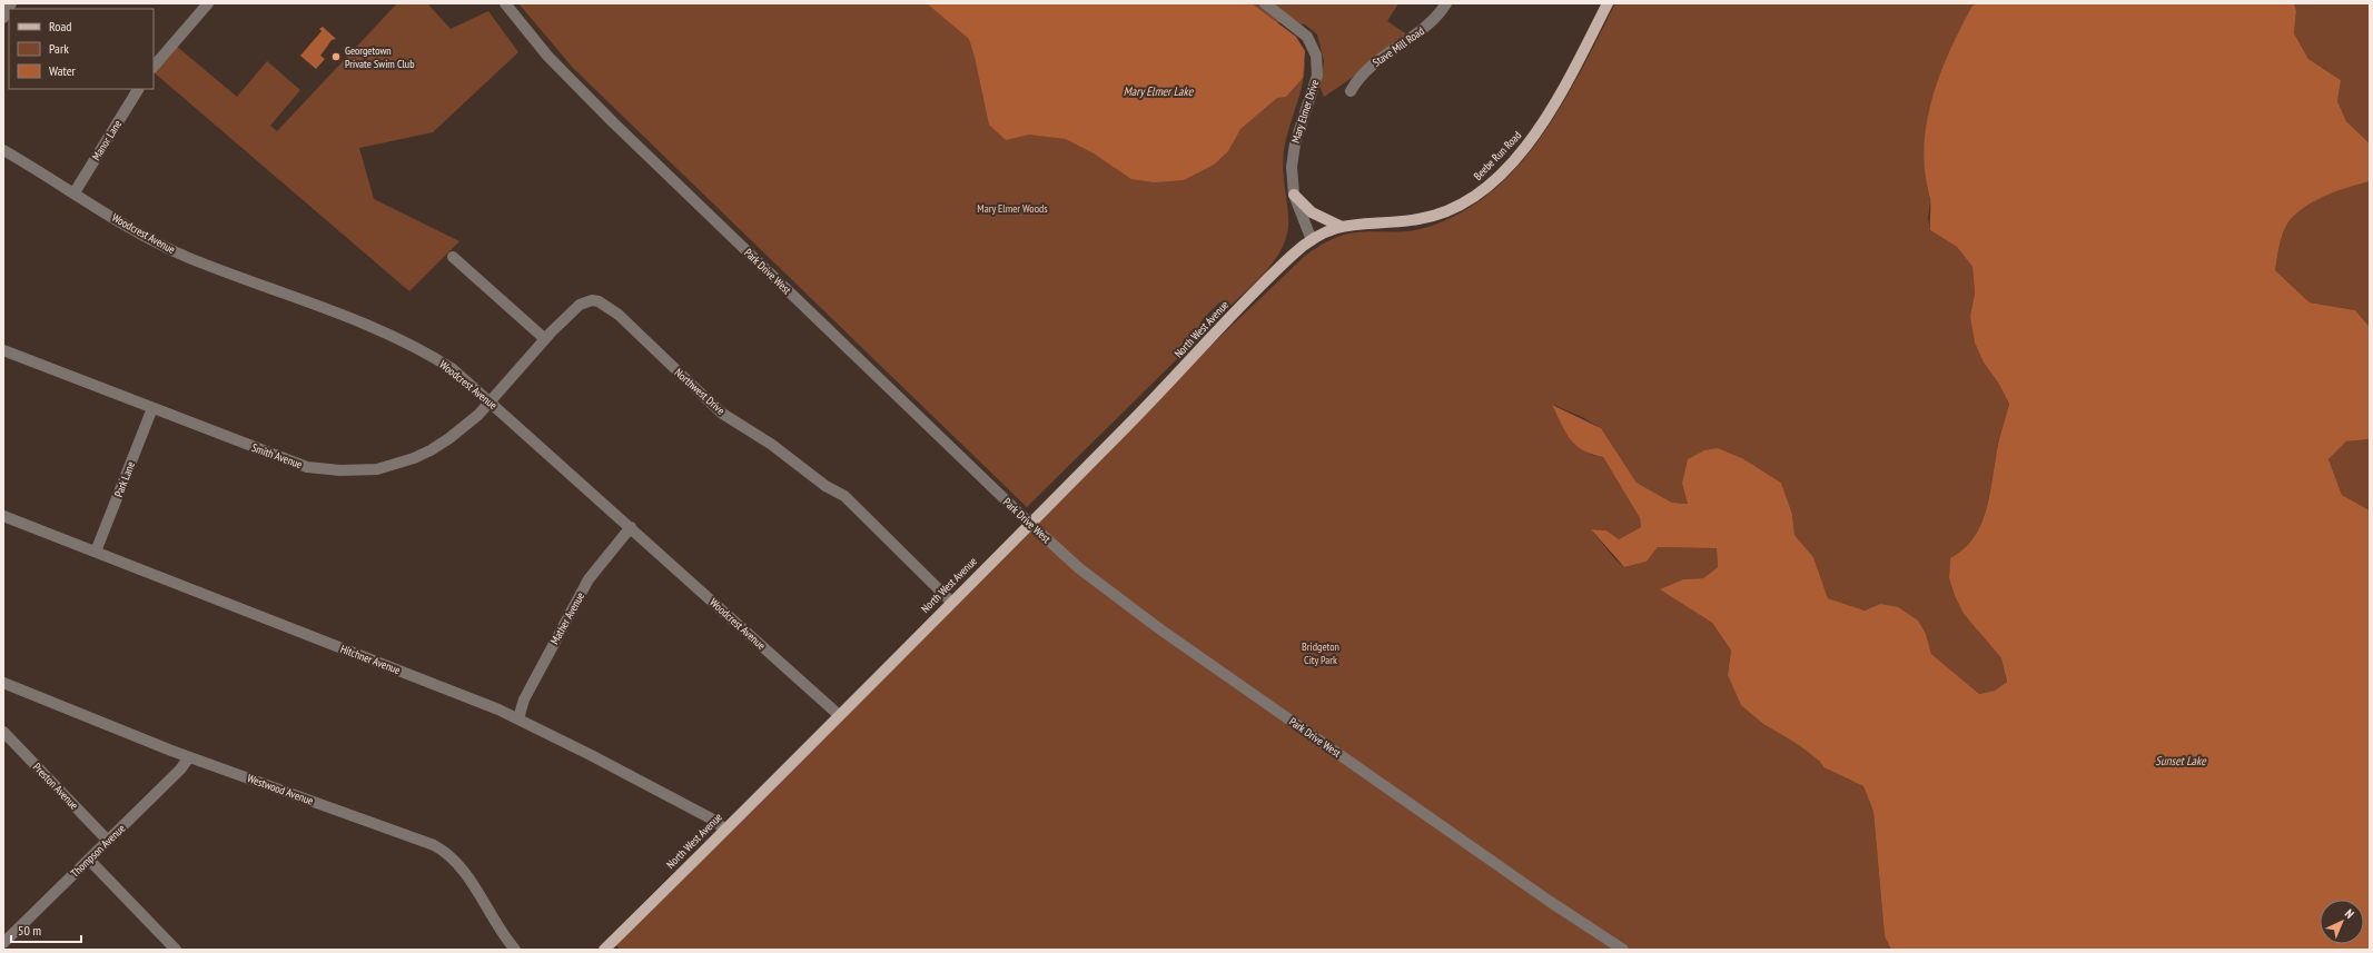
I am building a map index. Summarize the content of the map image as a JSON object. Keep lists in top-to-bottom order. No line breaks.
{"streets":{"main road":["Beebe Run Road","North West Avenue"],"street":["Stave Mill Road","Mary Elmer Drive","Manor Lane","Woodcrest Avenue","Park Drive West","Northwest Drive","Smith Avenue","Park Lane","Mather Avenue","Hitchner Avenue","Preston Avenue","Westwood Avenue","Thompson Avenue"]},"crossings":[["Mary Elmer Drive","Beebe Run Road"],["Mary Elmer Drive","North West Avenue"],["Manor Lane","Woodcrest Avenue"],["Beebe Run Road","North West Avenue"],["Woodcrest Avenue","North West Avenue"],["Woodcrest Avenue","Smith Avenue"],["Woodcrest Avenue","Mather Avenue"],["Park Drive West","North West Avenue"],["North West Avenue","Northwest Drive"],["North West Avenue","Hitchner Avenue"],["Northwest Drive","Smith Avenue"],["Smith Avenue","Park Lane"],["Park Lane","Hitchner Avenue"],["Mather Avenue","Hitchner Avenue"],["Preston Avenue","Thompson Avenue"],["Westwood Avenue","Thompson Avenue"]],"water":["Mary Elmer Lake","Sunset Lake"],"parks":["Mary Elmer Woods","Bridgeton City Park"],"places":["Georgetown Private Swim Club"],"legend":["Road","Park","Water"],"scale_bar":"50 m","north":"top right"}
